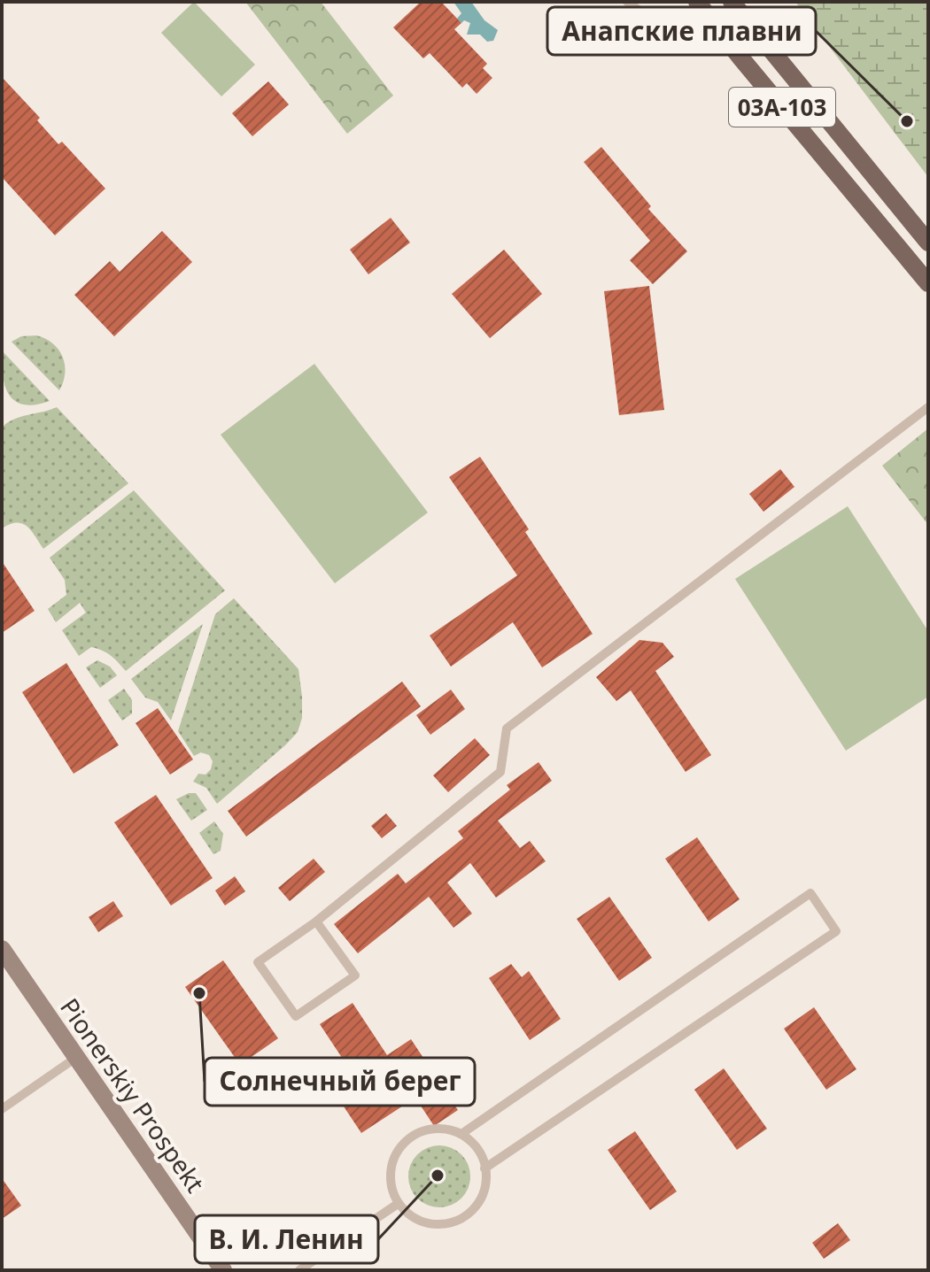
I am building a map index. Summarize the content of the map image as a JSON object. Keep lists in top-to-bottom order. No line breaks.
{"streets":{"main road":["03А-103"],"street":["Pionerskiy Prospekt"]},"places":["Анапские плавни","Солнечный берег","В. И. Ленин"]}
